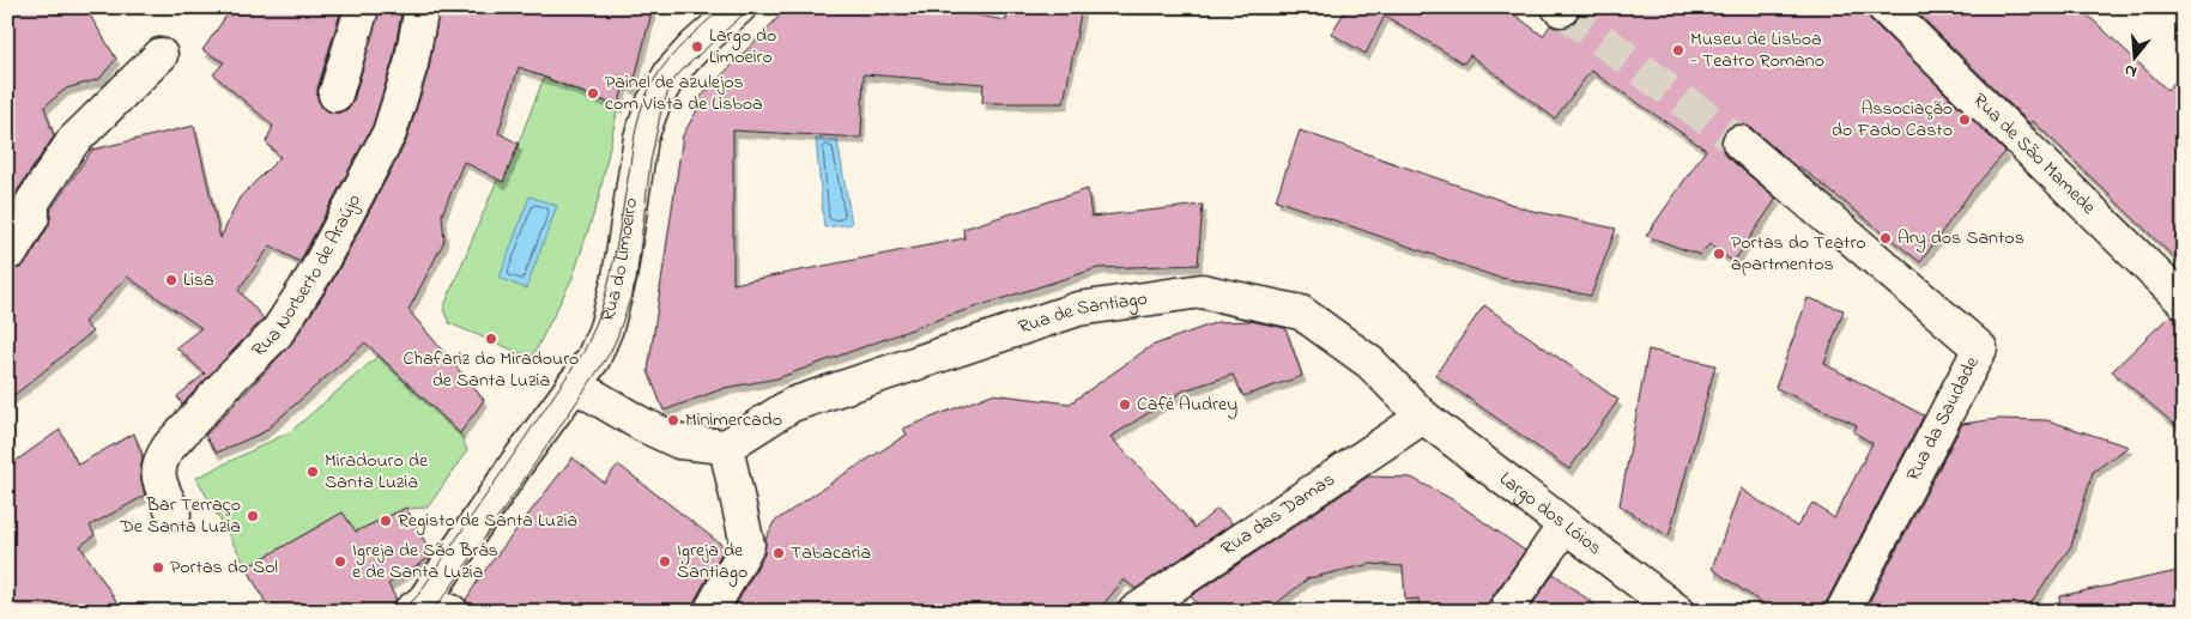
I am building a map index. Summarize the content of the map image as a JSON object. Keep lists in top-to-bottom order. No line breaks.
{"streets":{"street":["Rua de São Mamede","Rua do Limoeiro","Rua Norberto de Araújo","Rua de Santiago","Rua da Saudade","Rua das Damas","Largo dos Lóios"]},"crossings":[["Rua de Santiago","Rua das Damas"],["Rua de Santiago","Largo dos Lóios"],["Rua das Damas","Largo dos Lóios"]],"places":["Largo do Limoeiro","Museu de Lisboa - Teatro Romano","Painel de azulejos com Vista de Lisboa","Associação do Fado Casto","Ary dos Santos","Portas do Teatro apartmentos","Lisa","Chafariz do Miradouro de Santa Luzia","Café Audrey","Minimercado","Miradouro de Santa Luzia","Bar Terraço De Santa Luzia","Registo de Santa Luzia","Tabacaria","Igreja de São Brás e de Santa Luzia","Igreja de Santiago","Portas do Sol"],"north":"bottom"}
